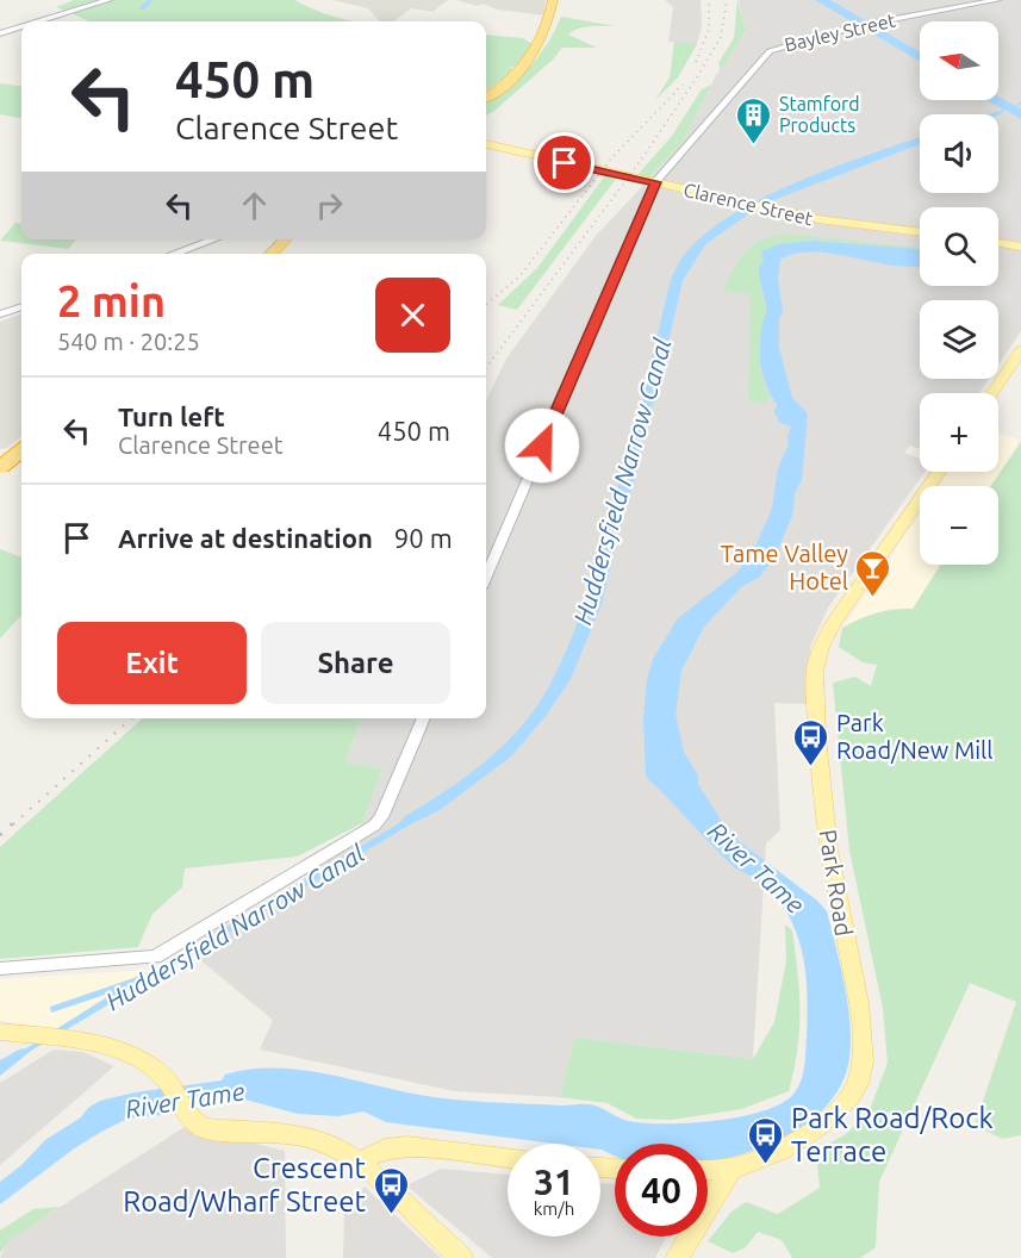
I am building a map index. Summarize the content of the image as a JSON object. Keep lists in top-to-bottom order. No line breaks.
{"streets":{"main road":["Clarence Street","Park Road"],"street":["Bayley Street"]},"crossings":[["Bayley Street","Clarence Street"]],"water":["Huddersfield Narrow Canal","River Tame"],"places":{"building":["Stamford Products"],"bar":["Tame Valley Hotel"],"bus stop":["Park Road/New Mill","Park Road/Rock Terrace","Crescent Road/Wharf Street"]},"north":"left","page":{"map_buttons":["+","−"],"turn":["450 m","Clarence Street"],"heading":["2 min","540 m · 20:25"],"list":[{"name":"Turn left","note":"Clarence Street","value":"450 m"},{"name":"Arrive at destination","value":"90 m"}],"buttons":["Exit","Share"],"speed":"31 km/h","limit":"40"}}
